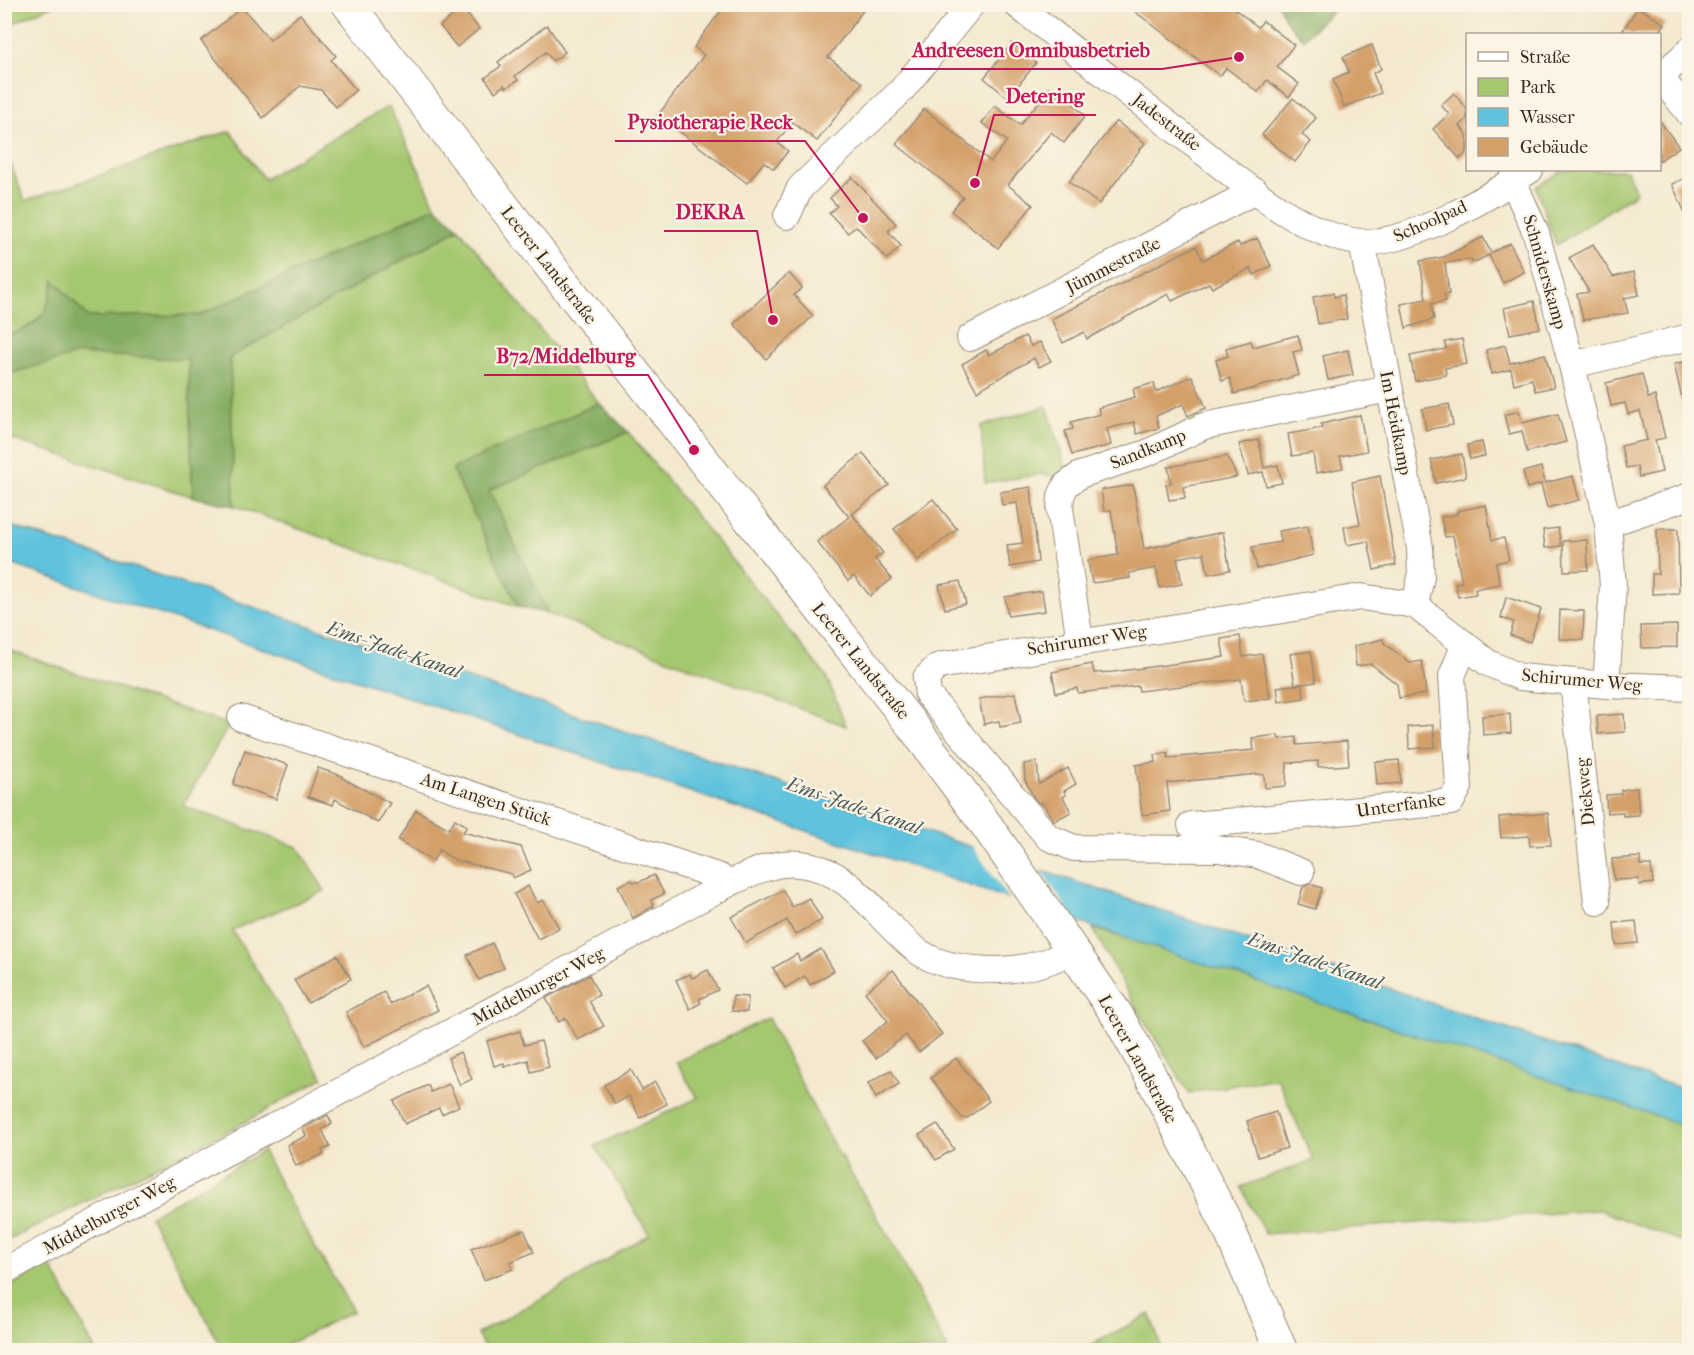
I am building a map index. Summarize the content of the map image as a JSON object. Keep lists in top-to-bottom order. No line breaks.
{"streets":{"main road":["Leerer Landstraße"],"street":["Jadestraße","Schoolpad","Jümmestraße","Schniderskamp","Im Heidkamp","Sandkamp","Schirumer Weg","Diekweg","Am Langen Stück","Unterfanke","Middelburger Weg"]},"crossings":[["Jadestraße","Schoolpad"],["Jadestraße","Jümmestraße"],["Schoolpad","Schniderskamp"],["Schoolpad","Im Heidkamp"],["Leerer Landstraße","Middelburger Weg"],["Schniderskamp","Schirumer Weg"],["Im Heidkamp","Sandkamp"],["Im Heidkamp","Schirumer Weg"],["Sandkamp","Schirumer Weg"],["Schirumer Weg","Diekweg"],["Schirumer Weg","Unterfanke"],["Am Langen Stück","Middelburger Weg"]],"water":["Ems-Jade-Kanal"],"places":["Andreesen Omnibusbetrieb","Detering","Pysiotherapie Reck","DEKRA","B72/Middelburg"],"legend":["Straße","Park","Wasser","Gebäude"]}
